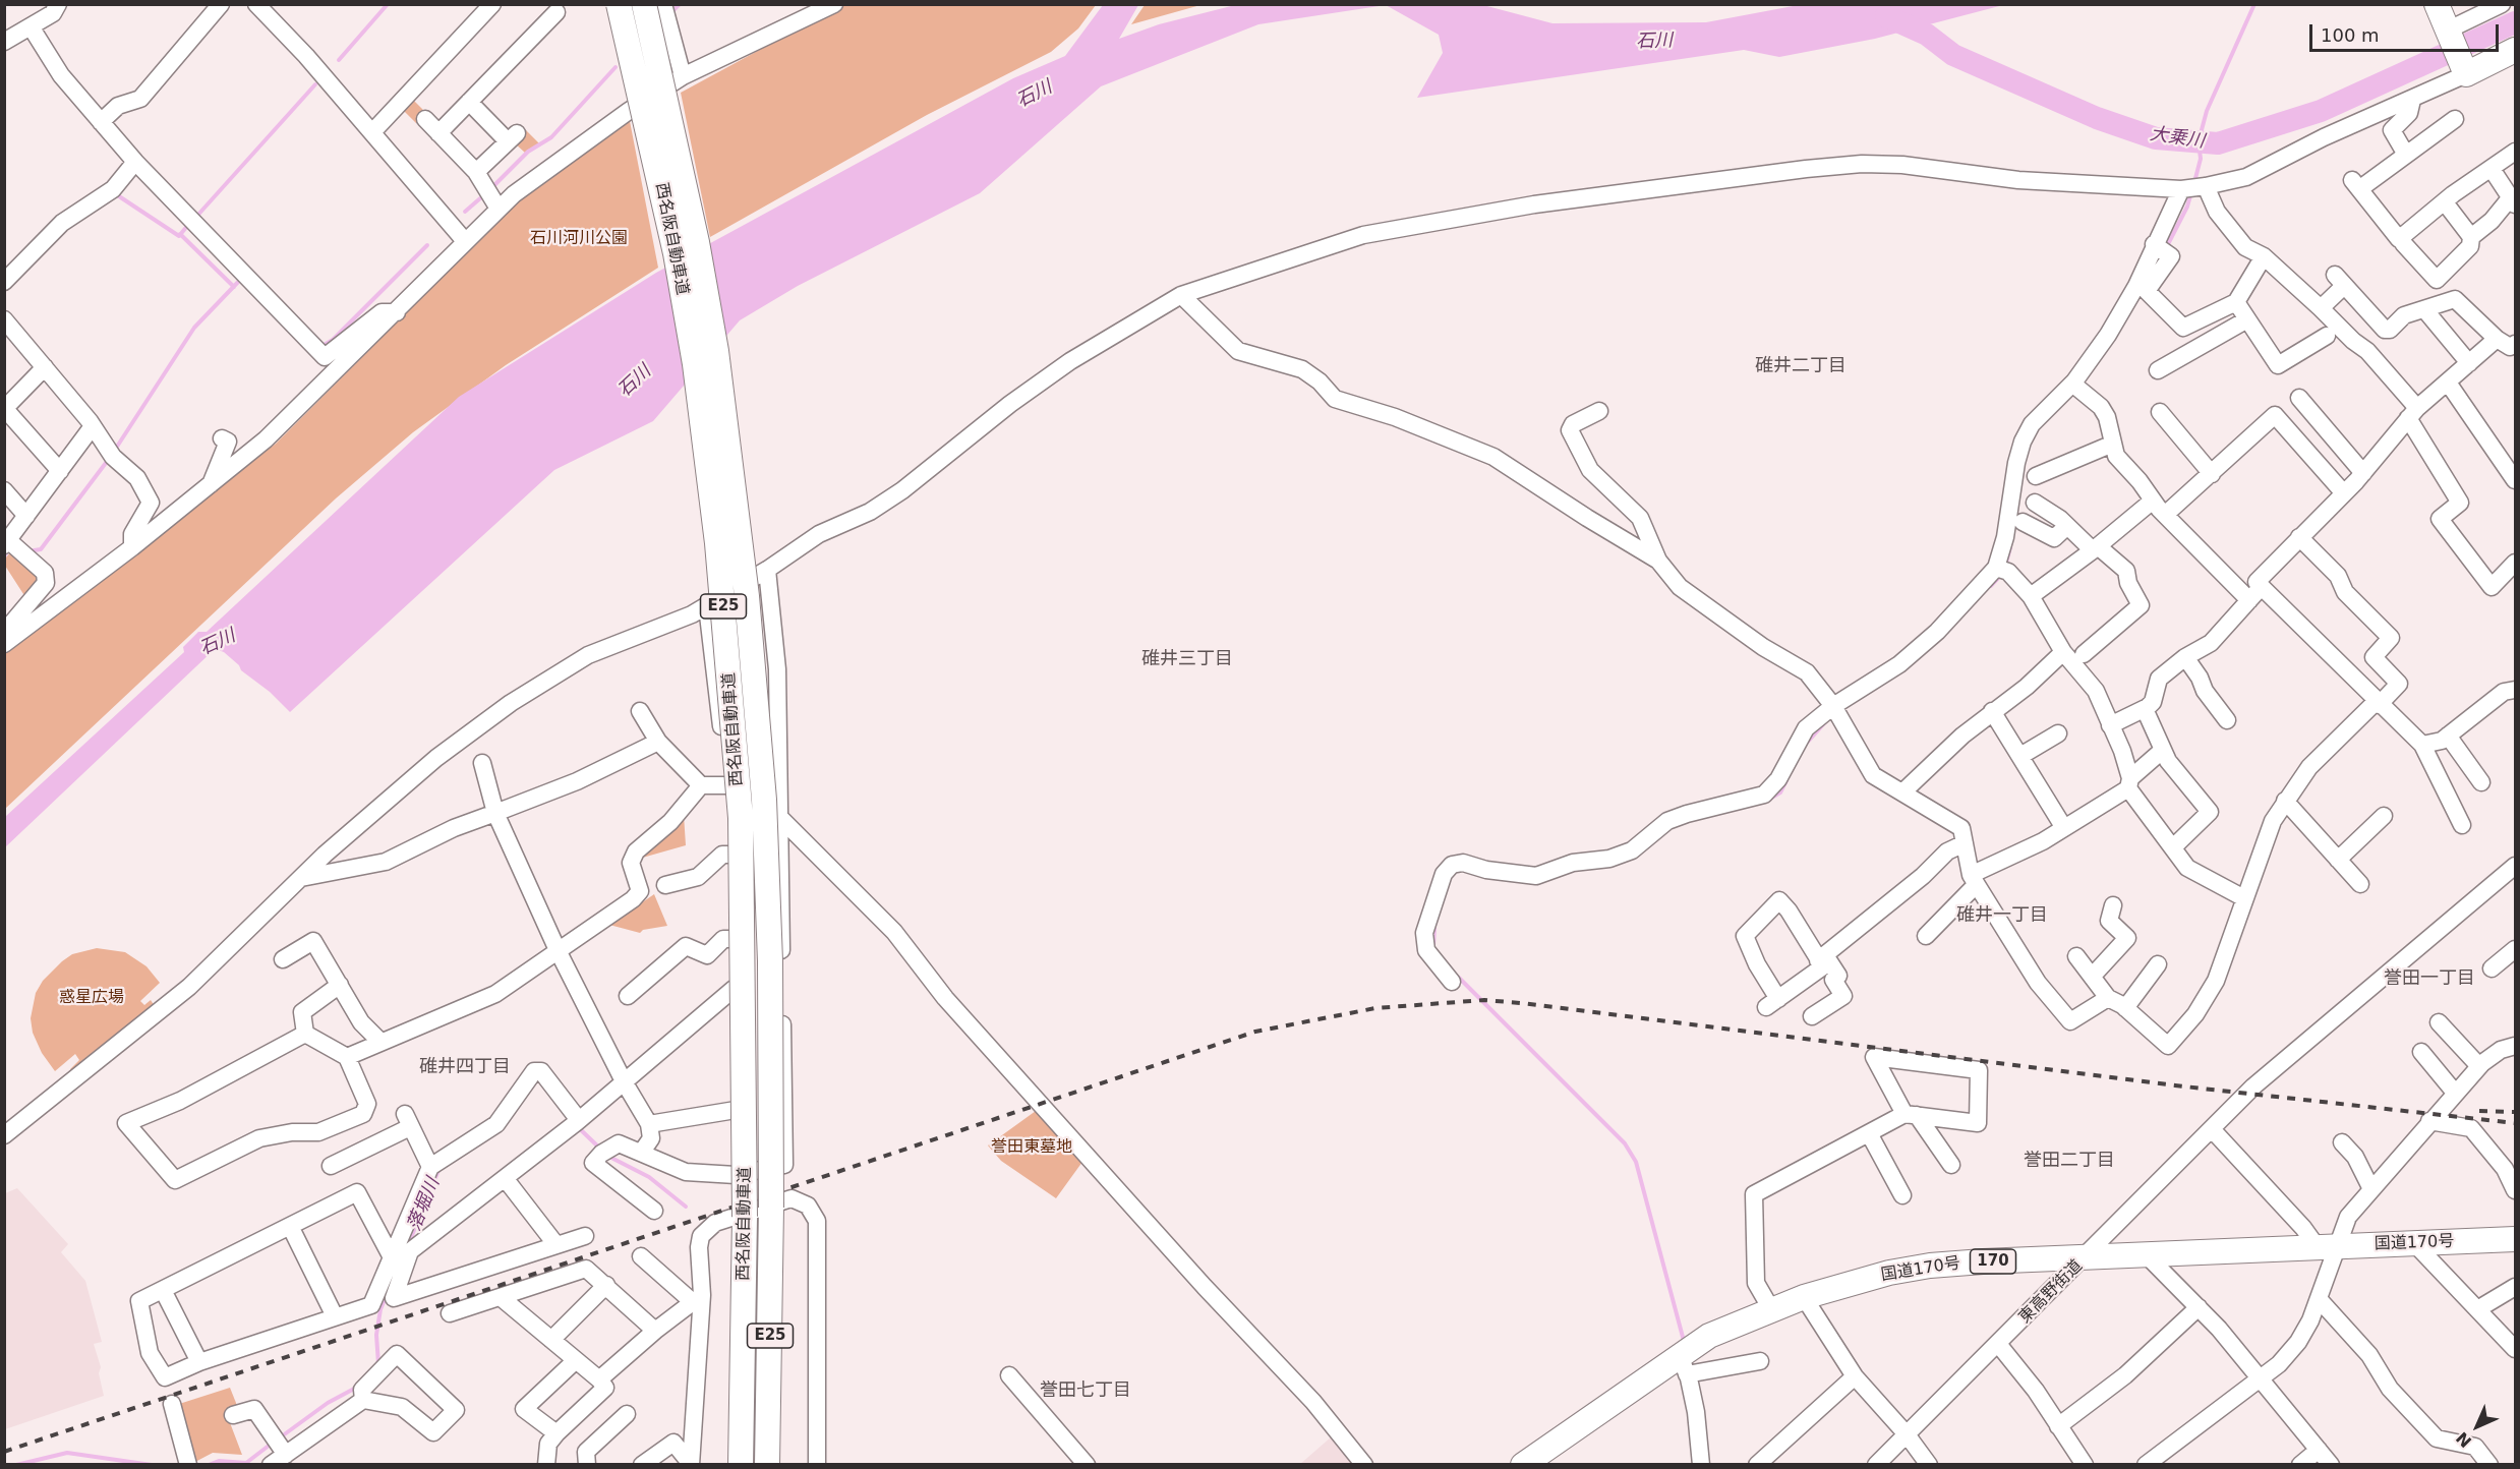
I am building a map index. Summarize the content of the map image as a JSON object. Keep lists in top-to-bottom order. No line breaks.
{"streets":{"highway":["西名阪自動車道","E25","国道170号","170"],"street":["東高野街道"]},"crossings":[["国道170号","東高野街道"]],"districts":["碓井二丁目","碓井三丁目","碓井一丁目","誉田一丁目","碓井四丁目","誉田二丁目","誉田七丁目"],"water":["石川","大乗川","落堀川"],"parks":["石川河川公園","惑星広場","誉田東墓地"],"scale_bar":"100 m","north":"bottom left"}
